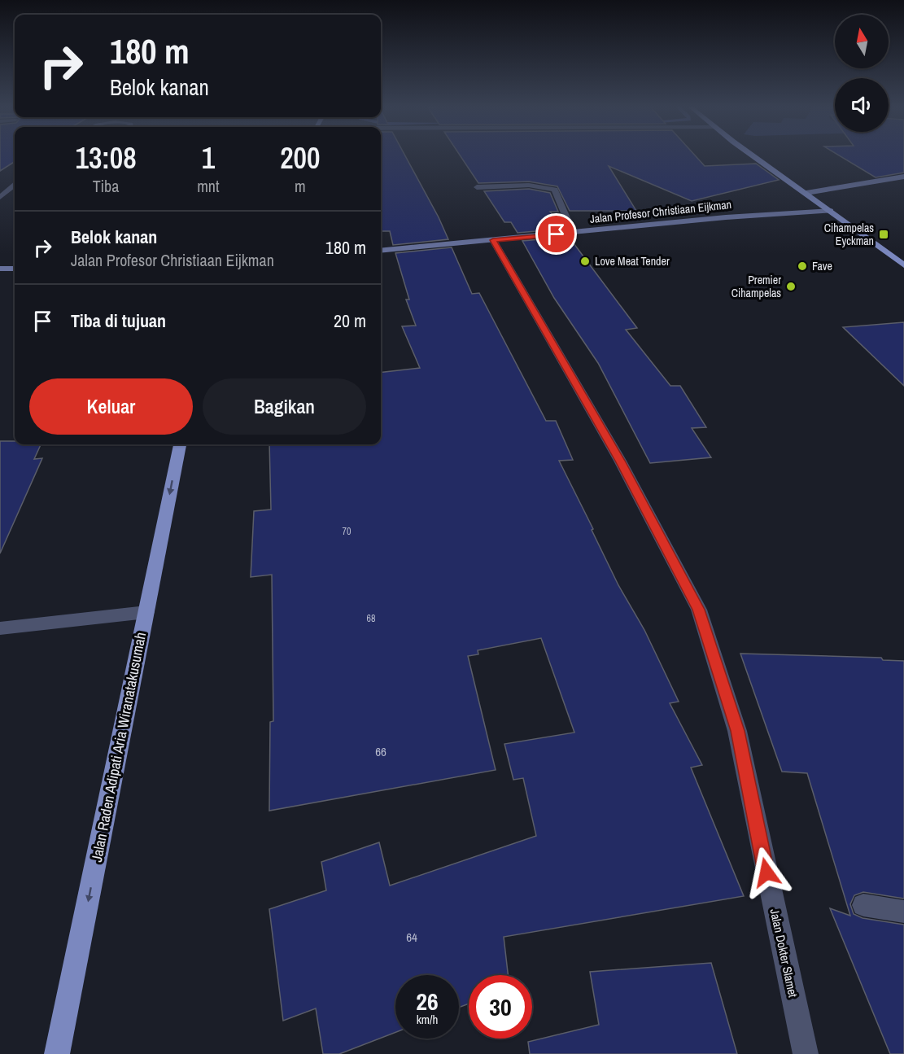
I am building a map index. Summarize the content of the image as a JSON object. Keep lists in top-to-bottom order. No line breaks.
{"streets":{"main road":["Jalan Raden Adipati Aria Wiranatakusumah"],"street":["Jalan Profesor Christiaan Eijkman","Jalan Dokter Slamet"]},"crossings":[["Jalan Profesor Christiaan Eijkman","Jalan Dokter Slamet"]],"one_way":["Jalan Raden Adipati Aria Wiranatakusumah"],"places":{"transit":["Cihampelas Eyckman"],"other":["Love Meat Tender","Fave","Premier Cihampelas"]},"house_numbers":["70","68","66","64"],"north":"top","page":{"turn":["180 m","Belok kanan"],"eta":["13:08","Tiba","1","mnt","200","m"],"list":[{"name":"Belok kanan","note":"Jalan Profesor Christiaan Eijkman","value":"180 m"},{"name":"Tiba di tujuan","value":"20 m"}],"buttons":["Keluar","Bagikan"],"speed":"26 km/h","limit":"30"}}
